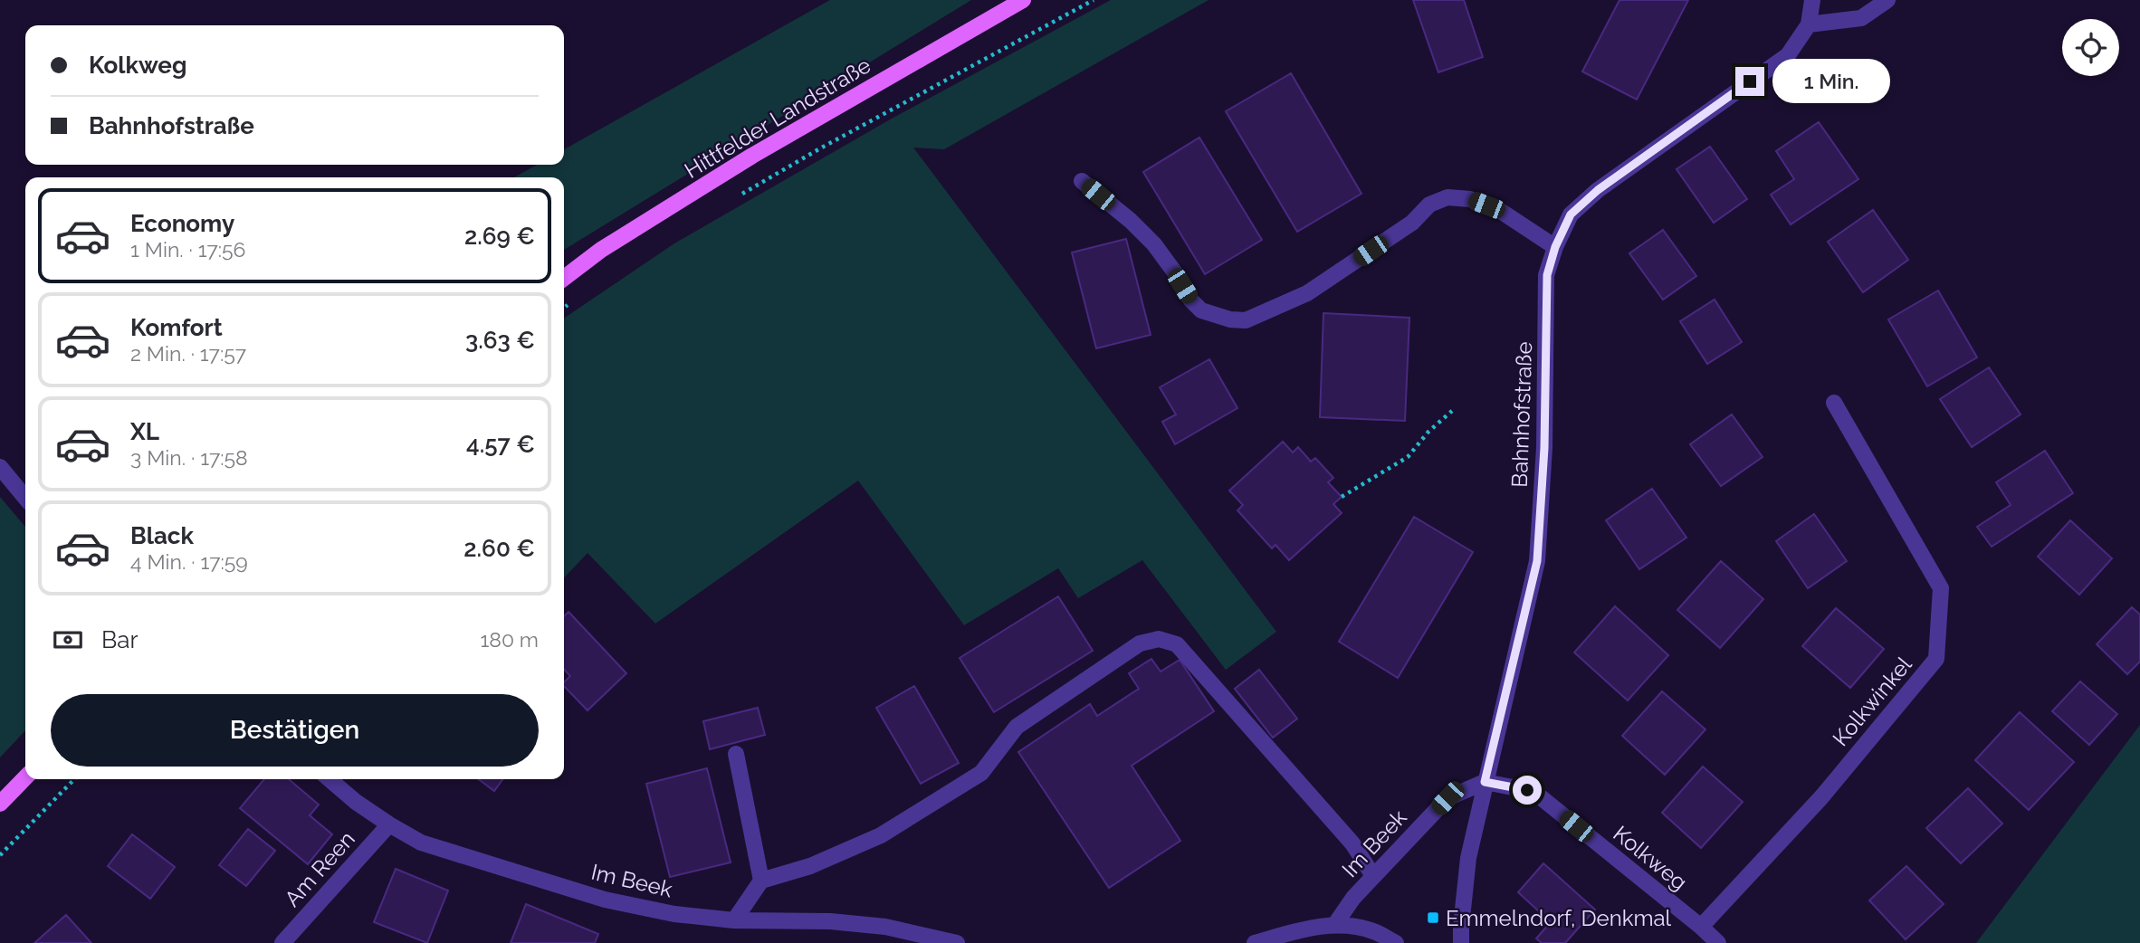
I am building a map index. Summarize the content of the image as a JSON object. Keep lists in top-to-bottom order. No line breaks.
{"streets":{"main road":["Hittfelder Landstraße"],"street":["Bahnhofstraße","Kolkwinkel","Im Beek","Kolkweg","Am Reen"]},"crossings":[["Bahnhofstraße","Im Beek"],["Bahnhofstraße","Kolkweg"],["Kolkwinkel","Kolkweg"],["Im Beek","Kolkweg"],["Im Beek","Am Reen"]],"places":{"transit":["Emmelndorf, Denkmal"]},"page":{"banner":["Kolkweg","Bahnhofstraße"],"bubble":"1 Min.","list":[{"name":"Economy","note":"1 Min. · 17:56","value":"2.69 €"},{"name":"Komfort","note":"2 Min. · 17:57","value":"3.63 €"},{"name":"XL","note":"3 Min. · 17:58","value":"4.57 €"},{"name":"Black","note":"4 Min. · 17:59","value":"2.60 €"}],"pay":["Bar","180 m"],"buttons":"Bestätigen"}}
